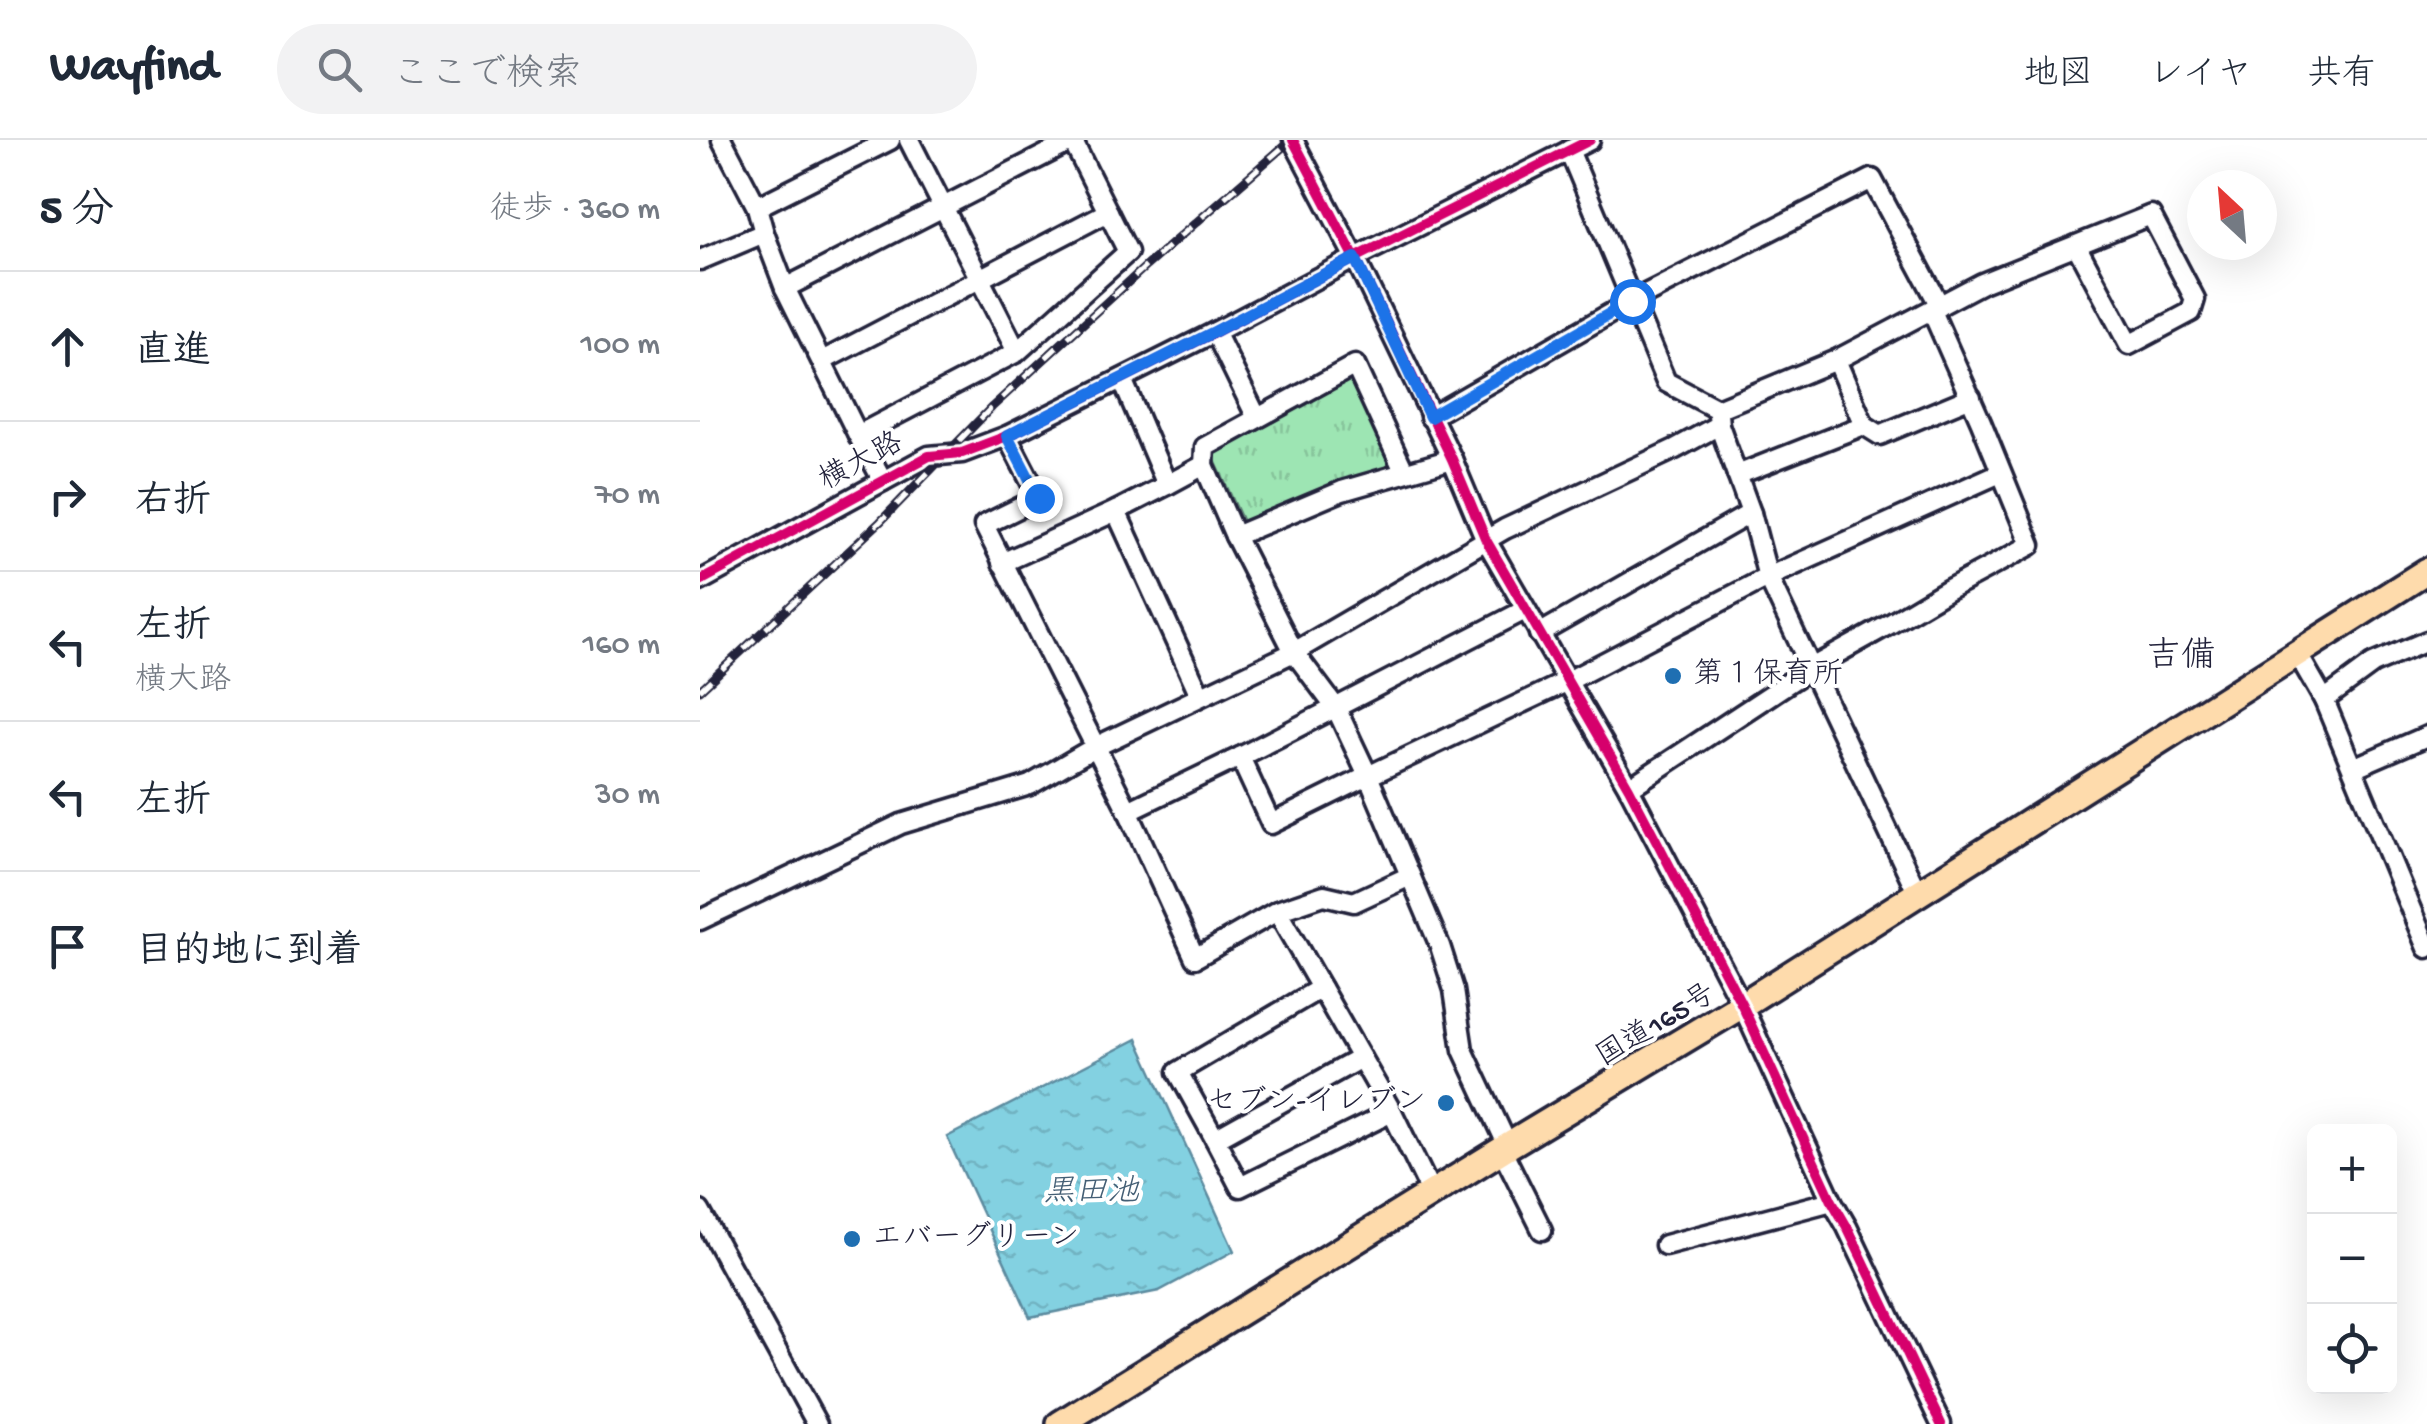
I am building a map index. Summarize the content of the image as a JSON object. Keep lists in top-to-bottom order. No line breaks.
{"streets":{"highway":["国道165号"],"street":["横大路"]},"districts":["吉備"],"water":["黒田池"],"places":["第１保育所","セブン-イレブン","エバーグリーン"],"north":"top left","page":{"header":"Wayfind","search":"ここで検索","nav":["地図","レイヤ","共有"],"heading":["5 分","徒歩 · 360 m"],"list":[["直進","100 m"],["右折","70 m"],["左折","横大路","160 m"],["左折","30 m"],"目的地に到着"],"map_buttons":["+","−"]}}
